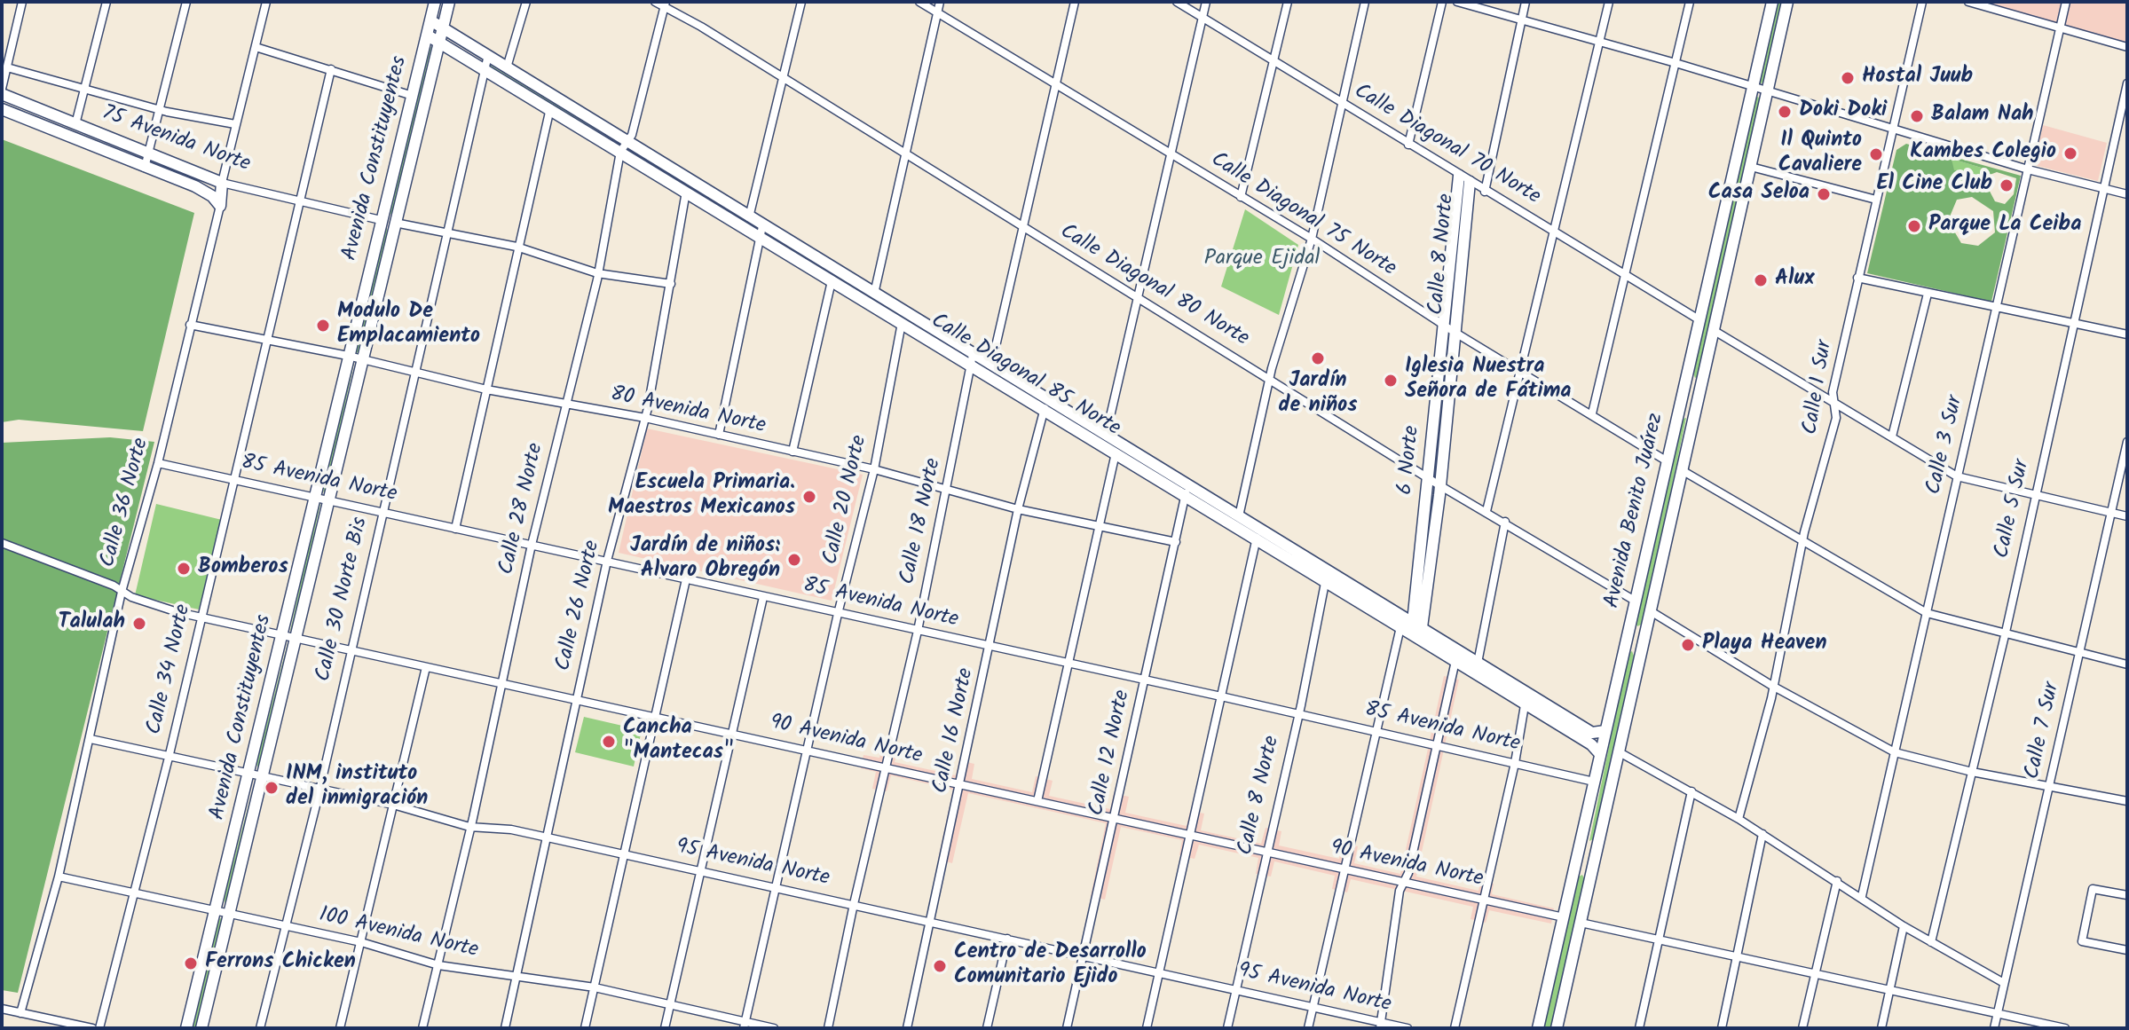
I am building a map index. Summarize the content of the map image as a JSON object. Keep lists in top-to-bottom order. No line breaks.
{"streets":{"main road":["75 Avenida Norte","Avenida Constituyentes","Calle 8 Norte","Calle Diagonal 85 Norte","6 Norte","Calle 36 Norte","Avenida Benito Juárez"],"street":["Calle Diagonal 70 Norte","Calle Diagonal 75 Norte","Calle Diagonal 80 Norte","Calle 1 Sur","80 Avenida Norte","Calle 3 Sur","85 Avenida Norte","Calle 20 Norte","Calle 28 Norte","Calle 5 Sur","Calle 18 Norte","Calle 30 Norte Bis","Calle 26 Norte","Calle 34 Norte","Calle 16 Norte","Calle 7 Sur","90 Avenida Norte","Calle 12 Norte","95 Avenida Norte","100 Avenida Norte"]},"crossings":[["75 Avenida Norte","Avenida Constituyentes"],["75 Avenida Norte","Calle 36 Norte"],["75 Avenida Norte","Calle 34 Norte"],["Calle Diagonal 70 Norte","Calle 8 Norte"],["Calle Diagonal 70 Norte","6 Norte"],["Calle Diagonal 70 Norte","Avenida Benito Juárez"],["Avenida Constituyentes","Calle Diagonal 85 Norte"],["Avenida Constituyentes","80 Avenida Norte"],["Avenida Constituyentes","85 Avenida Norte"],["Avenida Constituyentes","90 Avenida Norte"],["Avenida Constituyentes","95 Avenida Norte"],["Avenida Constituyentes","100 Avenida Norte"],["Calle Diagonal 75 Norte","Calle 8 Norte"],["Calle Diagonal 75 Norte","6 Norte"],["Calle Diagonal 75 Norte","Avenida Benito Juárez"],["Calle 8 Norte","Calle Diagonal 80 Norte"],["Calle 8 Norte","Calle Diagonal 85 Norte"],["Calle 8 Norte","6 Norte"],["Calle 8 Norte","85 Avenida Norte"],["Calle 8 Norte","90 Avenida Norte"],["Calle 8 Norte","95 Avenida Norte"],["Calle Diagonal 80 Norte","6 Norte"],["Calle Diagonal 80 Norte","Calle 28 Norte"],["Calle Diagonal 80 Norte","Avenida Benito Juárez"],["Calle Diagonal 85 Norte","6 Norte"],["Calle Diagonal 85 Norte","Calle 20 Norte"],["Calle Diagonal 85 Norte","Calle 28 Norte"],["Calle Diagonal 85 Norte","Avenida Benito Juárez"],["Calle Diagonal 85 Norte","Calle 18 Norte"],["Calle Diagonal 85 Norte","Calle 30 Norte Bis"],["Calle Diagonal 85 Norte","Calle 26 Norte"],["Calle Diagonal 85 Norte","Calle 16 Norte"],["Calle Diagonal 85 Norte","Calle 12 Norte"],["80 Avenida Norte","Calle 20 Norte"],["80 Avenida Norte","Calle 36 Norte"],["80 Avenida Norte","Calle 28 Norte"],["80 Avenida Norte","Calle 18 Norte"],["80 Avenida Norte","Calle 30 Norte Bis"],["80 Avenida Norte","Calle 26 Norte"],["80 Avenida Norte","Calle 34 Norte"],["80 Avenida Norte","Calle 16 Norte"],["80 Avenida Norte","Calle 12 Norte"],["85 Avenida Norte","Calle 20 Norte"],["85 Avenida Norte","Calle 36 Norte"],["85 Avenida Norte","Calle 28 Norte"],["85 Avenida Norte","Avenida Benito Juárez"],["85 Avenida Norte","Calle 18 Norte"],["85 Avenida Norte","Calle 30 Norte Bis"],["85 Avenida Norte","Calle 26 Norte"],["85 Avenida Norte","Calle 34 Norte"],["85 Avenida Norte","Calle 16 Norte"],["85 Avenida Norte","Calle 12 Norte"],["Calle 20 Norte","90 Avenida Norte"],["Calle 20 Norte","95 Avenida Norte"],["Calle 20 Norte","100 Avenida Norte"],["Calle 36 Norte","90 Avenida Norte"],["Calle 36 Norte","95 Avenida Norte"],["Calle 36 Norte","100 Avenida Norte"],["Calle 28 Norte","90 Avenida Norte"],["Calle 28 Norte","95 Avenida Norte"],["Calle 28 Norte","100 Avenida Norte"],["Avenida Benito Juárez","90 Avenida Norte"],["Calle 18 Norte","90 Avenida Norte"],["Calle 18 Norte","95 Avenida Norte"],["Calle 30 Norte Bis","90 Avenida Norte"],["Calle 30 Norte Bis","95 Avenida Norte"],["Calle 30 Norte Bis","100 Avenida Norte"],["Calle 26 Norte","90 Avenida Norte"],["Calle 26 Norte","95 Avenida Norte"],["Calle 26 Norte","100 Avenida Norte"],["Calle 34 Norte","90 Avenida Norte"],["Calle 34 Norte","95 Avenida Norte"],["Calle 34 Norte","100 Avenida Norte"],["Calle 16 Norte","90 Avenida Norte"],["Calle 16 Norte","95 Avenida Norte"],["90 Avenida Norte","Calle 12 Norte"],["Calle 12 Norte","95 Avenida Norte"]],"parks":["Parque Ejidal"],"places":["Hostal Juub","Doki Doki","Balam Nah","Kambes Colegio","Il Quinto Cavaliere","El Cine Club","Casa Seloa","Parque La Ceiba","Alux","Modulo De Emplacamiento","Jardín de niños","Iglesia Nuestra Señora de Fátima","Escuela Primaria. Maestros Mexicanos","Jardín de niños: Alvaro Obregón","Bomberos","Talulah","Playa Heaven","Cancha \"Mantecas\"","INM, instituto del inmigración","Ferrons Chicken","Centro de Desarrollo Comunitario Ejido"]}
